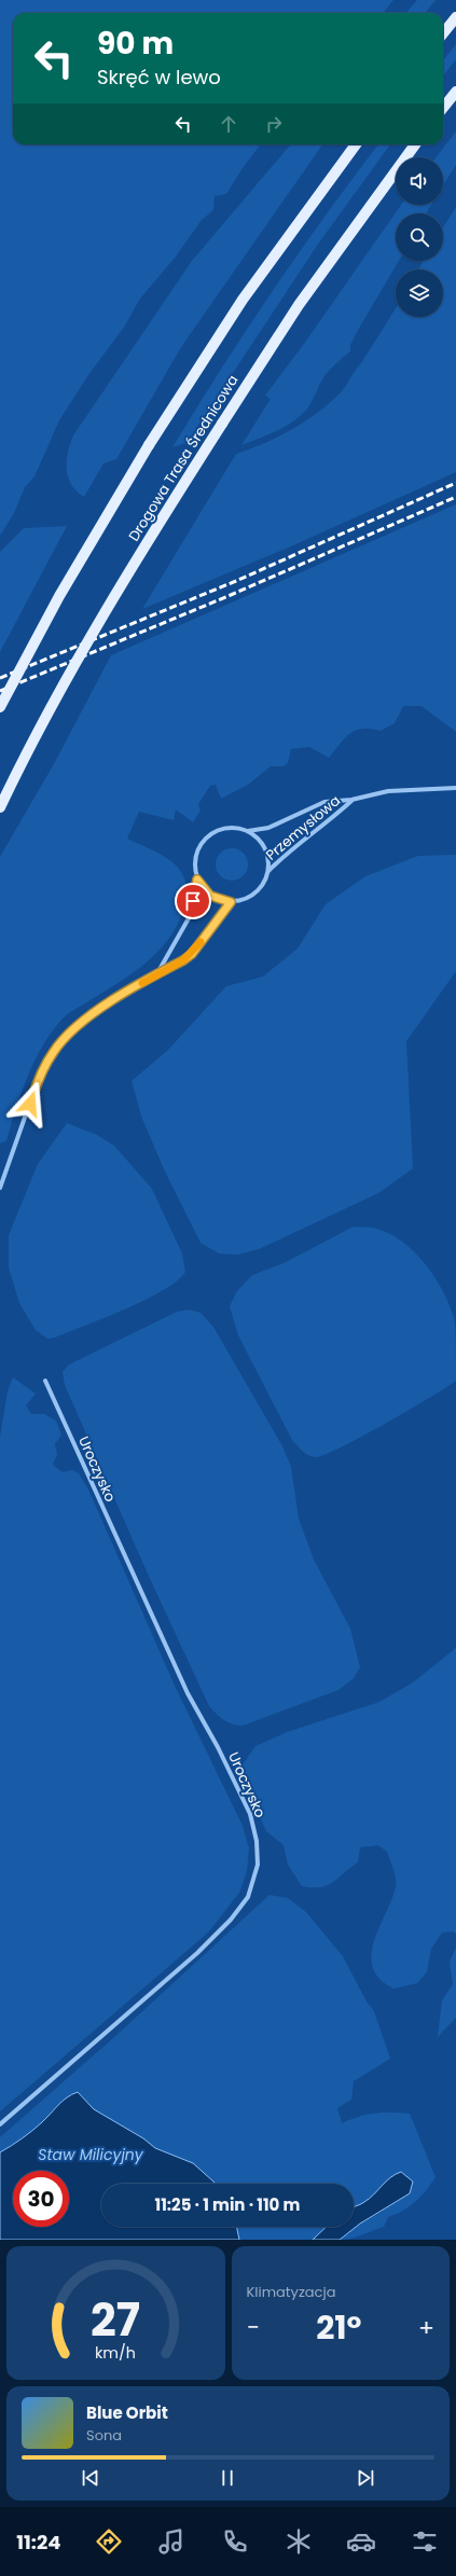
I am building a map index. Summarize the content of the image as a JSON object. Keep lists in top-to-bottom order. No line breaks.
{"streets":{"main road":["Drogowa Trasa Średnicowa"],"street":["Przemysłowa","Uroczysko"]},"water":["Staw Milicyjny"],"page":{"turn":["90 m","Skręć w lewo"],"limit":"30","trip":"11:25 · 1 min · 110 m","tile":"Klimatyzacja","heat":["−","21°","+"],"song":["Blue Orbit","Sona"],"tabs":"11:24","gauge":["27","km/h"]}}
